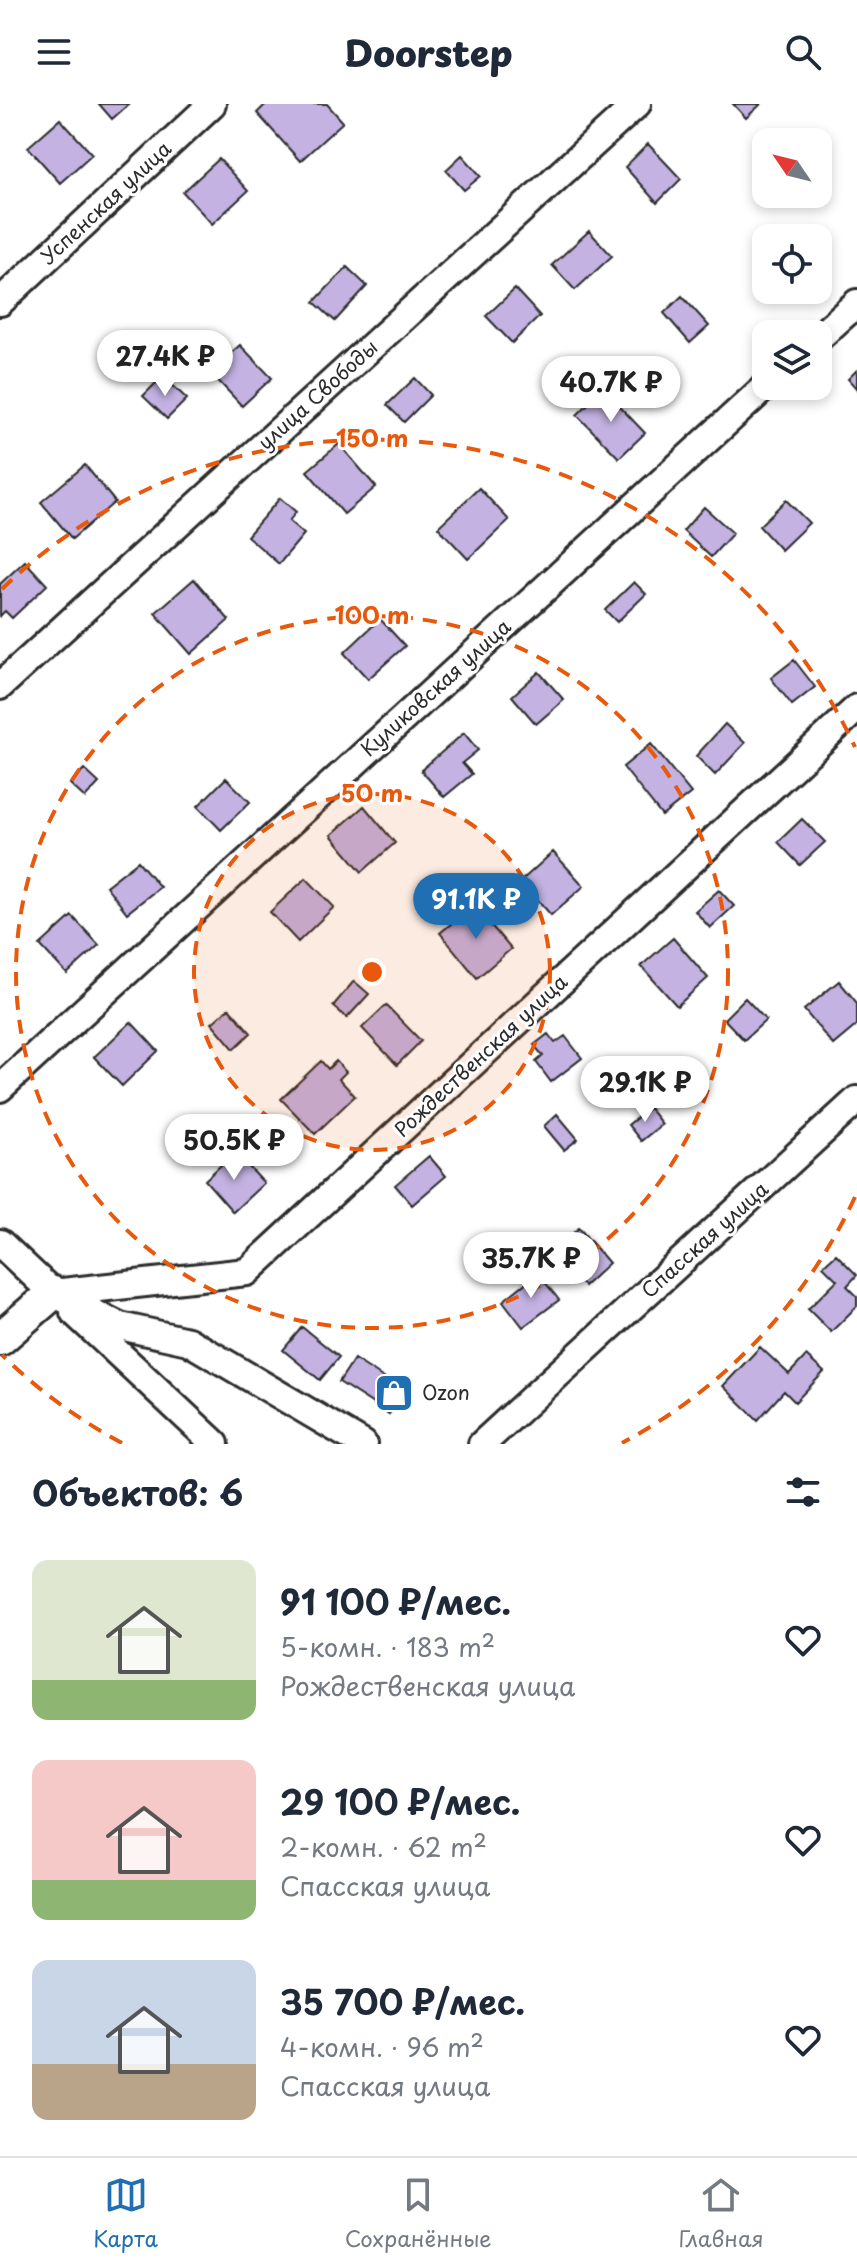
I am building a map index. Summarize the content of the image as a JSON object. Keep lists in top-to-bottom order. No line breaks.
{"streets":{"street":["Успенская улица","улица Свободы","Куликовская улица","Рождественская улица","Спасская улица"]},"places":{"shop":["Ozon"]},"north":"top left","page":{"header":"Doorstep","price":["27.4K ₽","40.7K ₽","91.1K ₽","29.1K ₽","50.5K ₽","35.7K ₽"],"heading":"Объектов: 6","list":[{"name":"91 100 ₽/мес.","note":"5-комн. · 183 m² · Рождественская улица"},{"name":"29 100 ₽/мес.","note":"2-комн. · 62 m² · Спасская улица"},{"name":"35 700 ₽/мес.","note":"4-комн. · 96 m² · Спасская улица"}],"tabs":["Карта","Сохранённые","Главная"]},"rings":["150 m","100 m","50 m"]}
